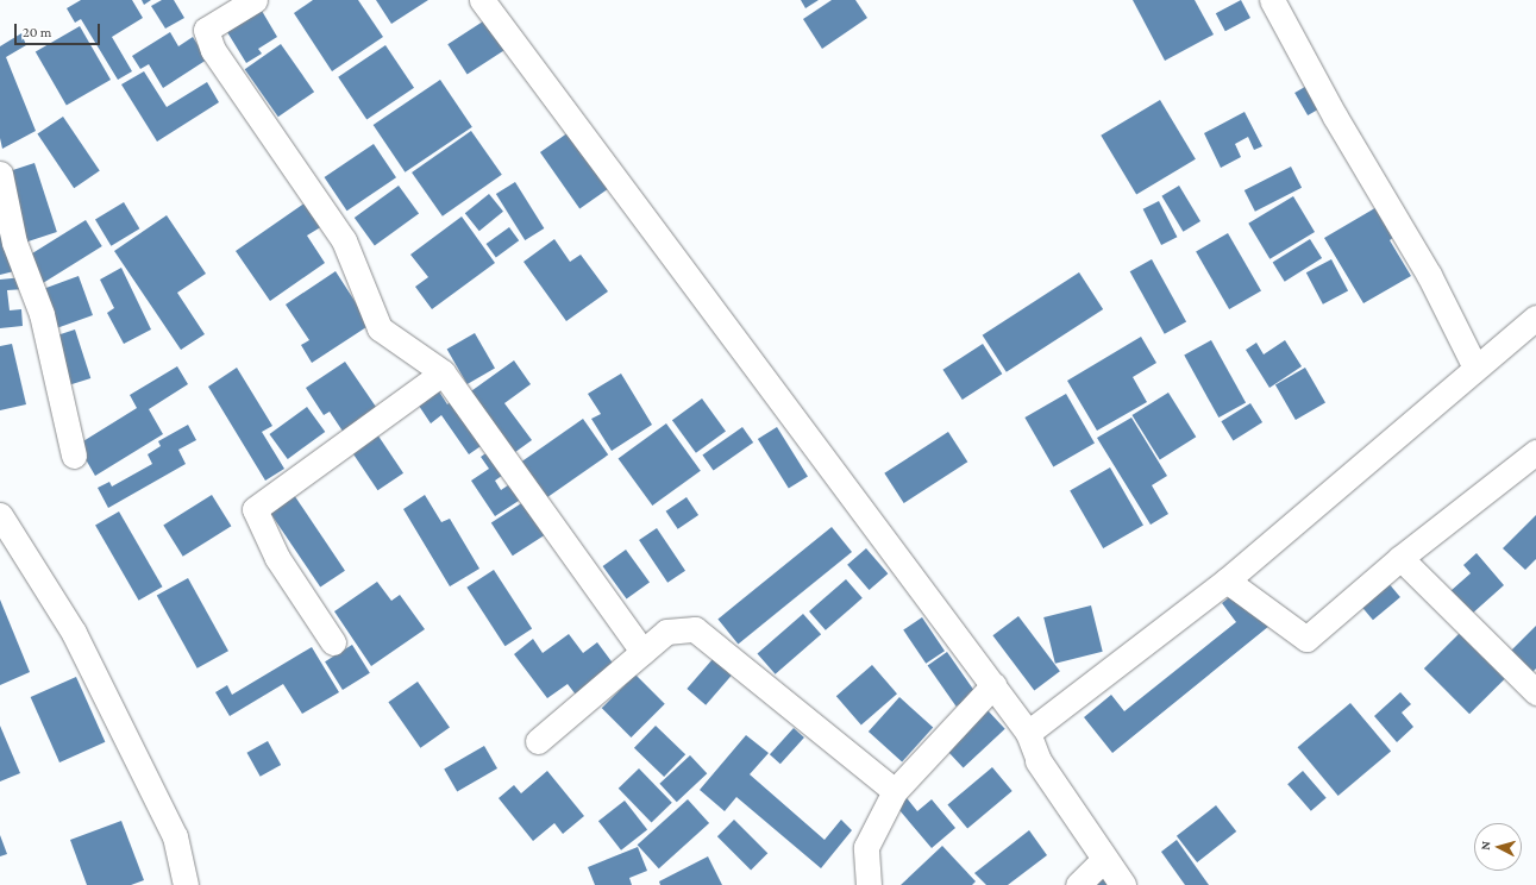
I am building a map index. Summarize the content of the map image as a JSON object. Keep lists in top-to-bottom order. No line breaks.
{"scale_bar":"20 m","north":"left"}
